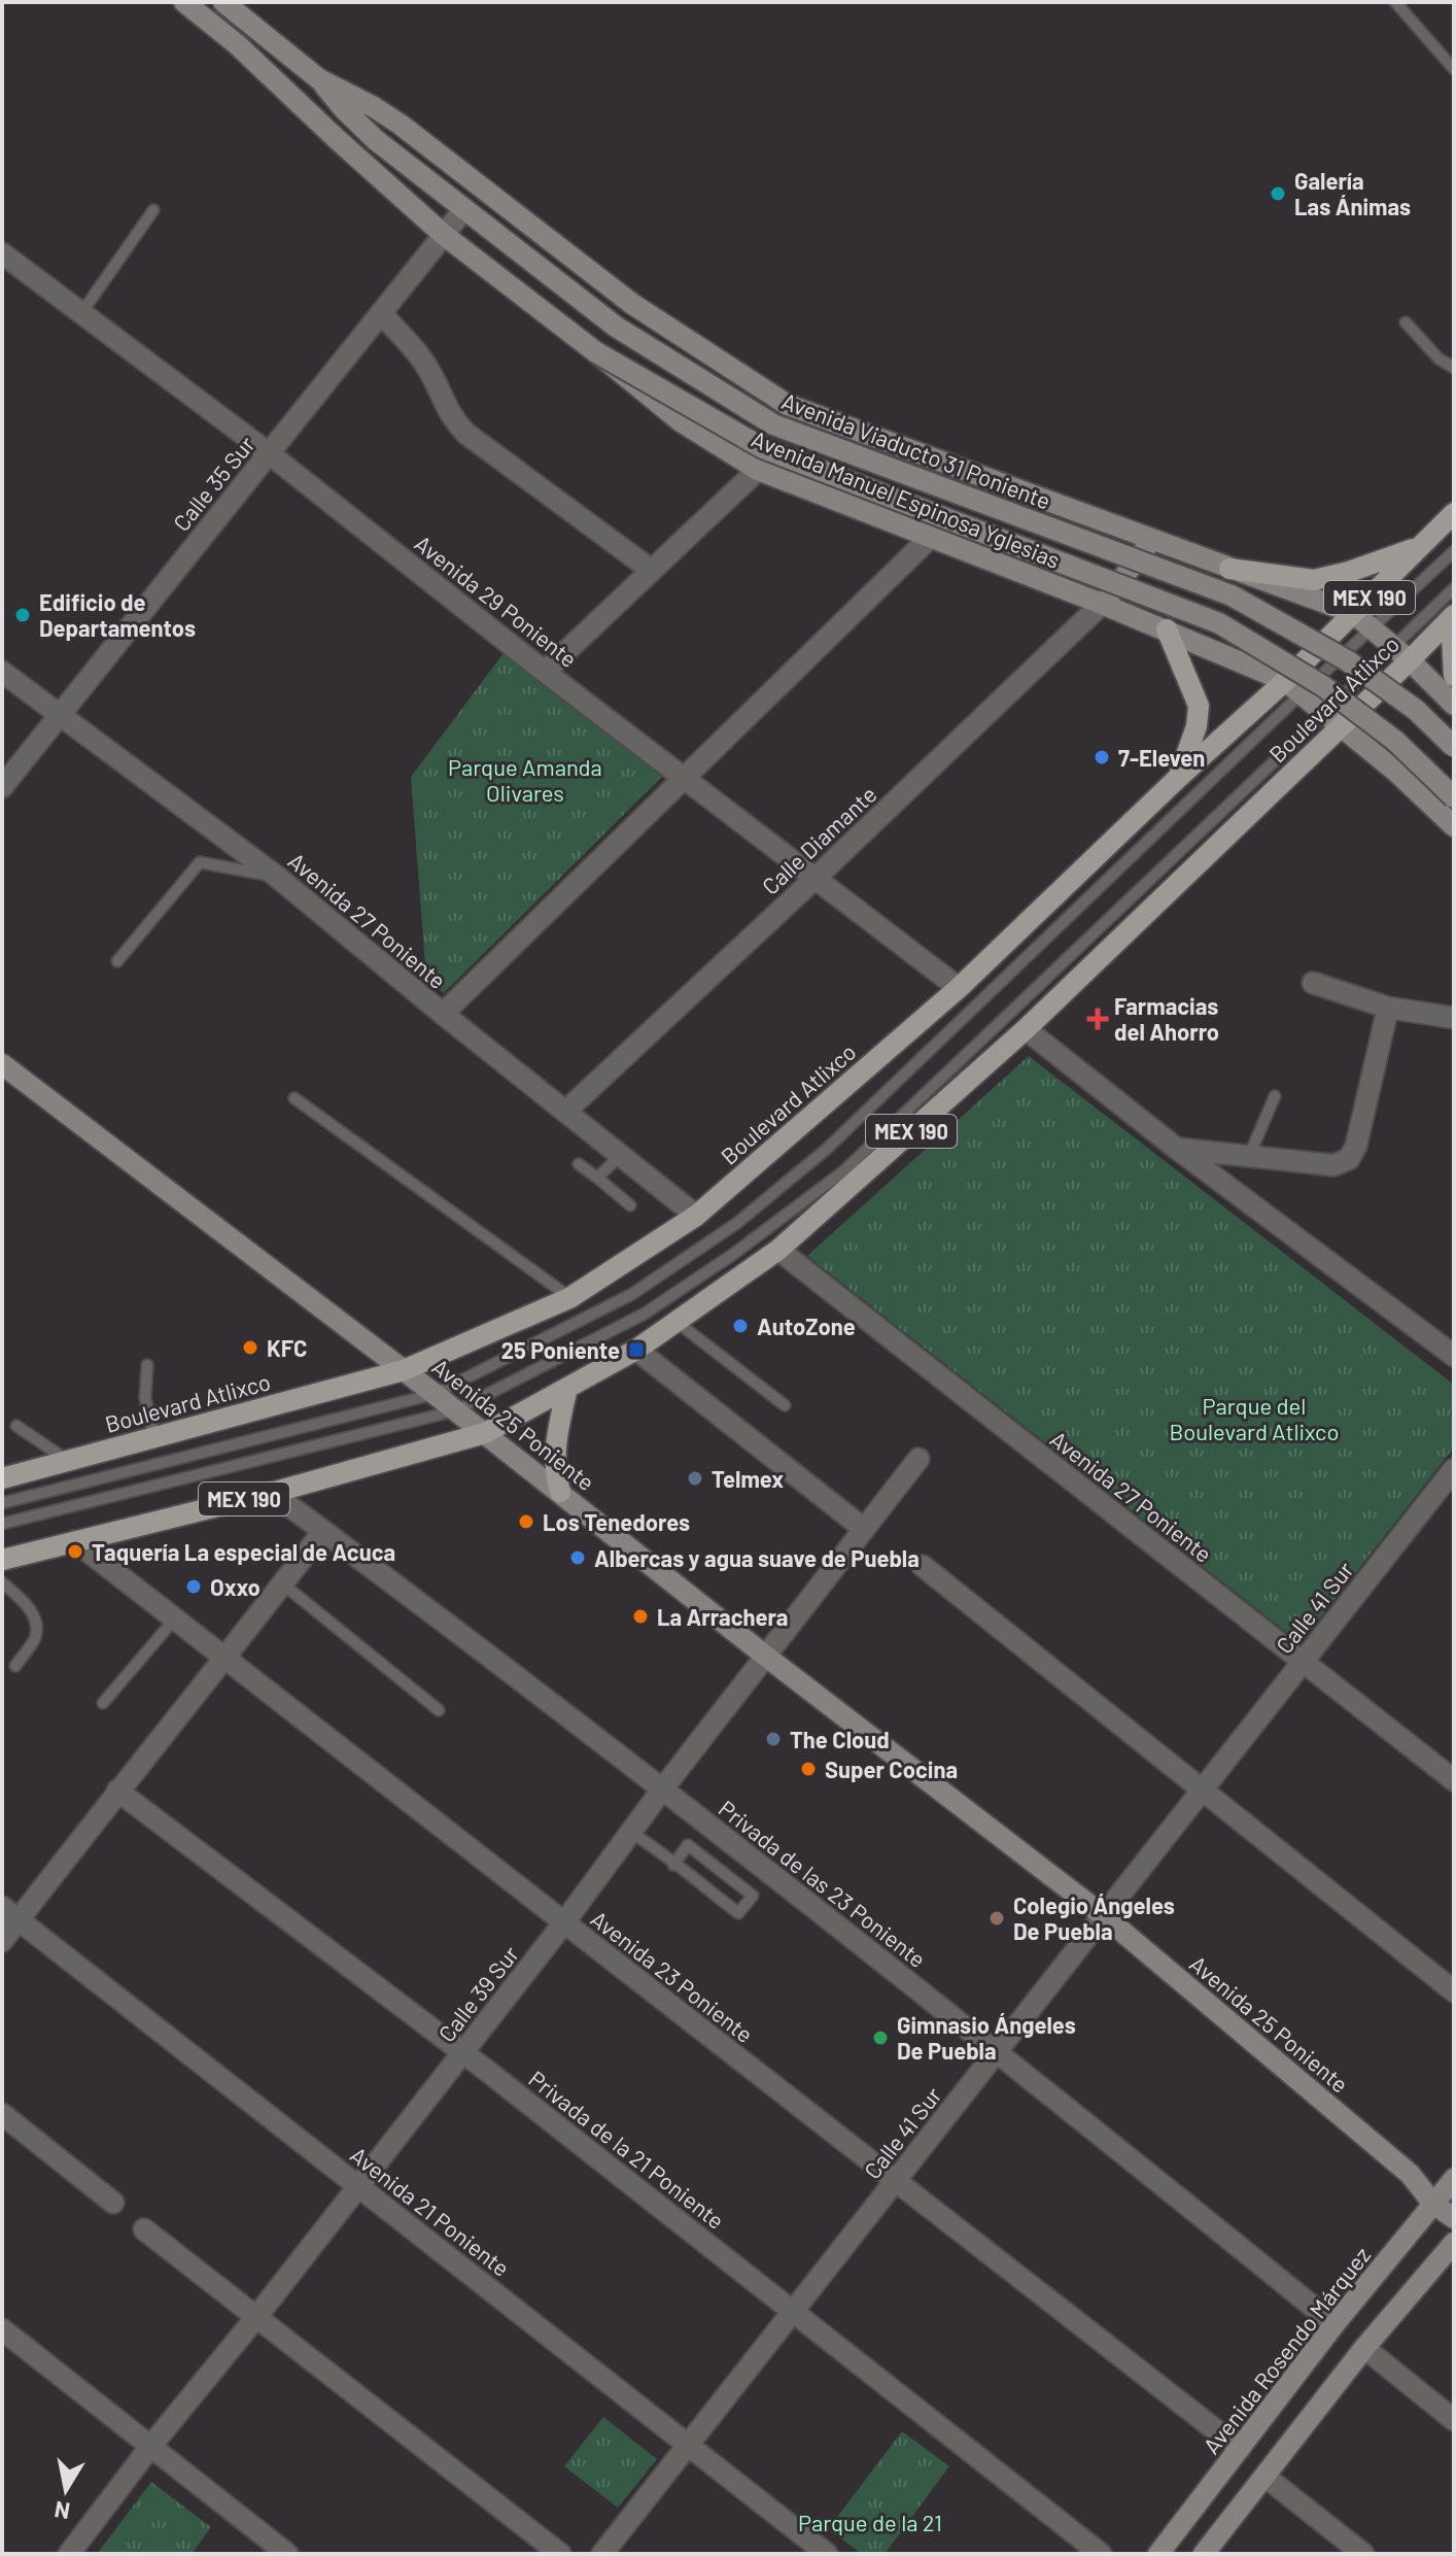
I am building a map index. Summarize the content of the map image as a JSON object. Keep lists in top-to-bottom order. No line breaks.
{"streets":{"main road":["Avenida Viaducto 31 Poniente","Avenida Manuel Espinosa Yglesias","MEX 190","Boulevard Atlixco","Avenida 25 Poniente","Avenida Rosendo Márquez"],"street":["Calle 35 Sur","Avenida 29 Poniente","Calle Diamante","Avenida 27 Poniente","Calle 41 Sur","Privada de las 23 Poniente","Avenida 23 Poniente","Calle 39 Sur","Privada de la 21 Poniente","Avenida 21 Poniente"]},"crossings":[["Avenida Viaducto 31 Poniente","Calle 35 Sur"],["Avenida Viaducto 31 Poniente","Avenida Manuel Espinosa Yglesias"],["Calle 35 Sur","Avenida Manuel Espinosa Yglesias"],["Calle 35 Sur","Avenida 29 Poniente"],["Calle 35 Sur","Avenida 27 Poniente"],["Avenida Manuel Espinosa Yglesias","Boulevard Atlixco"],["Avenida Manuel Espinosa Yglesias","Calle Diamante"],["Avenida 29 Poniente","Boulevard Atlixco"],["Avenida 29 Poniente","Calle Diamante"],["Boulevard Atlixco","Avenida 27 Poniente"],["Boulevard Atlixco","Avenida 25 Poniente"],["Boulevard Atlixco","Privada de las 23 Poniente"],["Boulevard Atlixco","Avenida 23 Poniente"],["Calle Diamante","Avenida 27 Poniente"],["Avenida 27 Poniente","Calle 41 Sur"],["Avenida 25 Poniente","Calle 41 Sur"],["Avenida 25 Poniente","Calle 39 Sur"],["Avenida 25 Poniente","Avenida Rosendo Márquez"],["Calle 41 Sur","Privada de las 23 Poniente"],["Calle 41 Sur","Avenida 23 Poniente"],["Calle 41 Sur","Privada de la 21 Poniente"],["Calle 41 Sur","Avenida 21 Poniente"],["Privada de las 23 Poniente","Calle 39 Sur"],["Privada de las 23 Poniente","Avenida Rosendo Márquez"],["Avenida 23 Poniente","Calle 39 Sur"],["Avenida 23 Poniente","Avenida Rosendo Márquez"],["Calle 39 Sur","Privada de la 21 Poniente"],["Calle 39 Sur","Avenida 21 Poniente"]],"parks":["Parque Amanda Olivares","Parque del Boulevard Atlixco","Parque de la 21"],"places":{"other":["Galería Las Ánimas","Edificio de Departamentos","7-Eleven","AutoZone","KFC","Telmex","Los Tenedores","Taquería La especial de Acuca","Albercas y agua suave de Puebla","Oxxo","La Arrachera","The Cloud","Super Cocina","Colegio Ángeles De Puebla","Gimnasio Ángeles De Puebla"],"health":["Farmacias del Ahorro"],"transit":["25 Poniente"]},"north":"bottom"}
